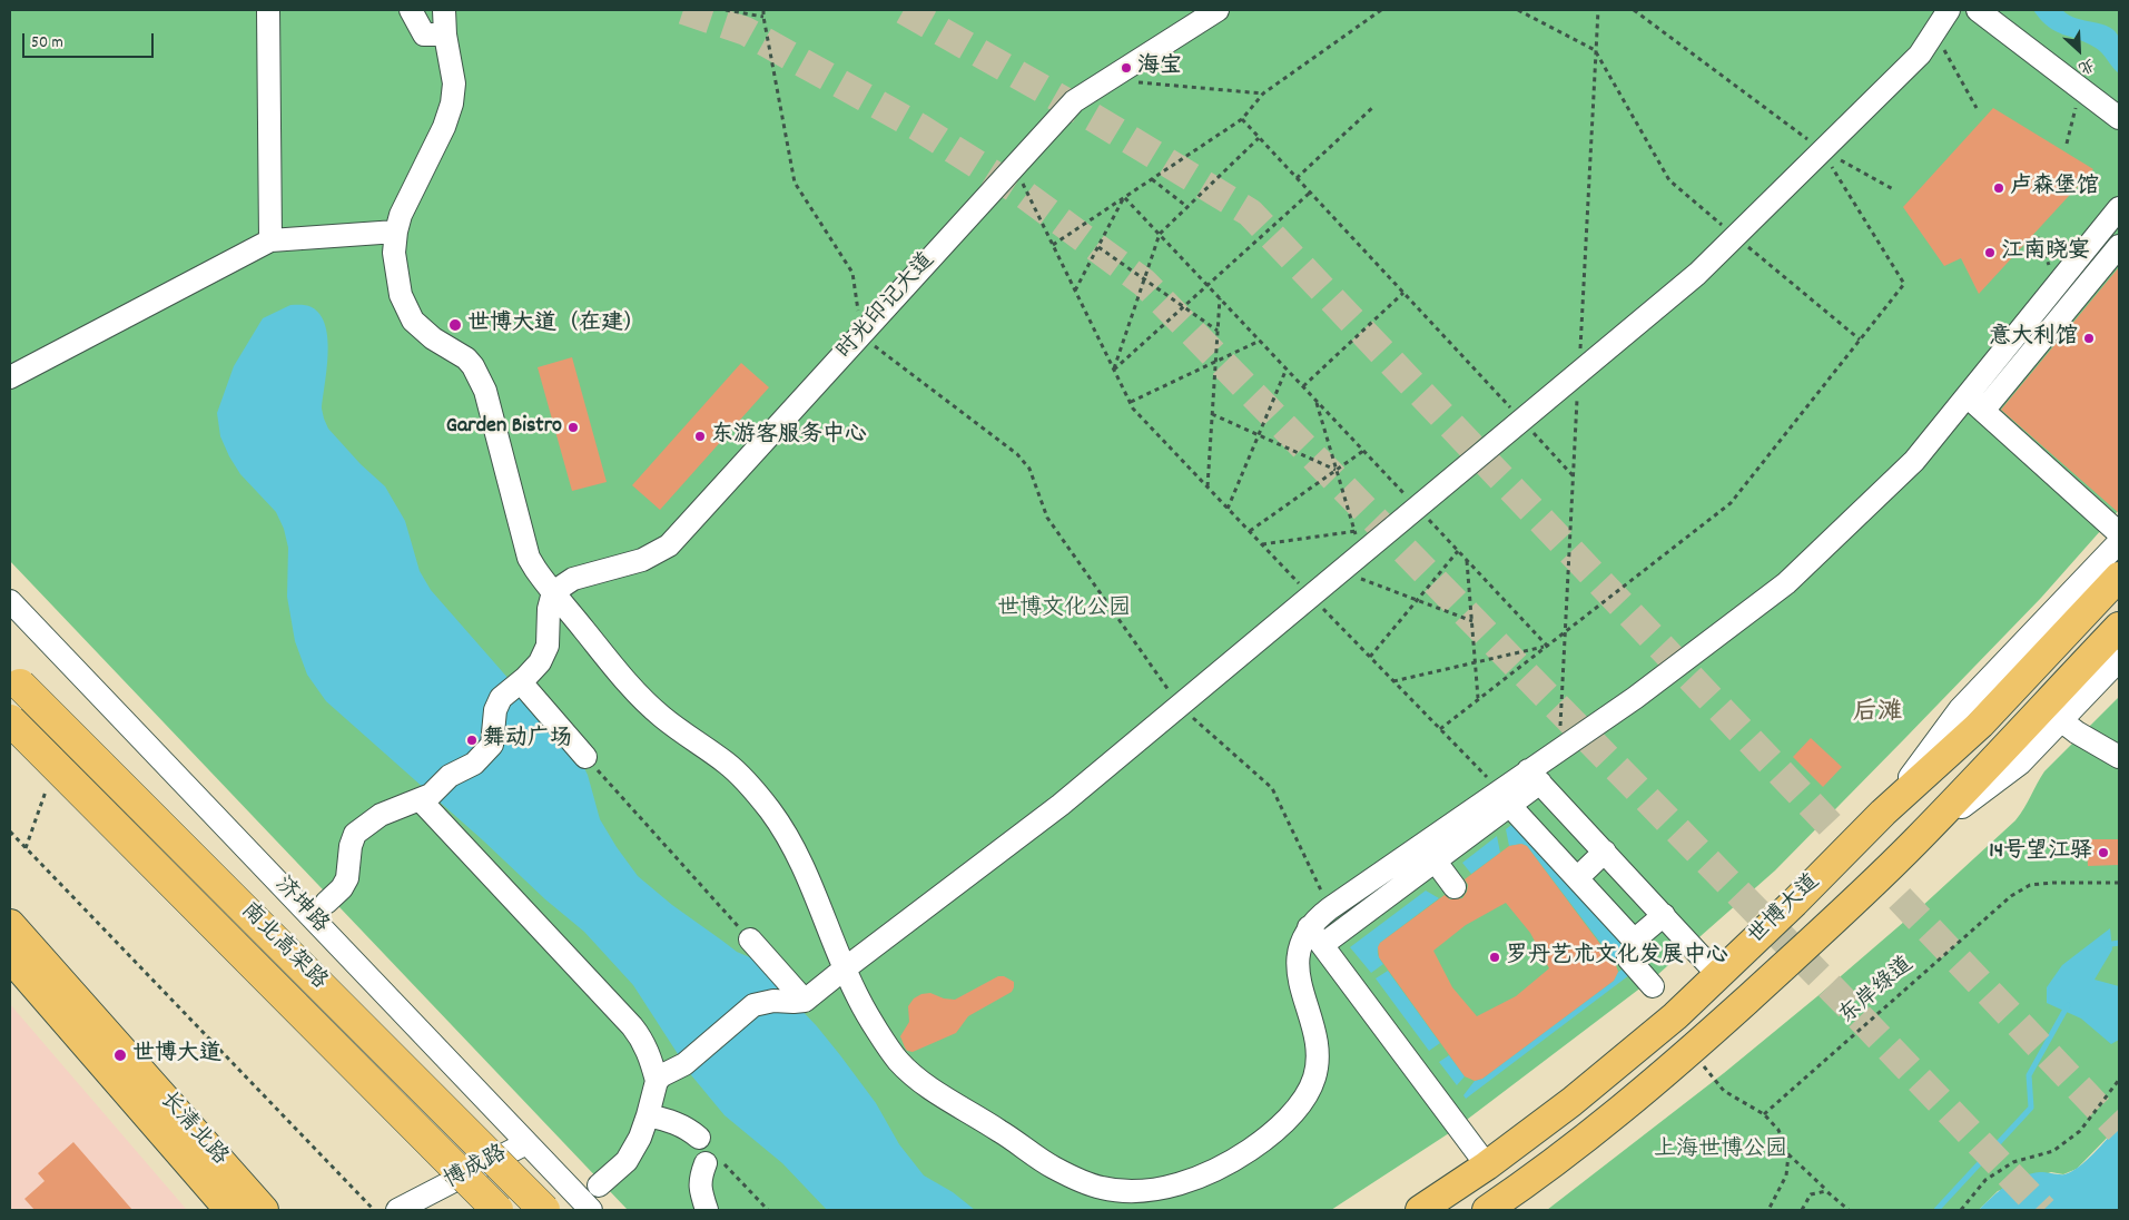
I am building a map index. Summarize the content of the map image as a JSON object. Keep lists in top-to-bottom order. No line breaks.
{"streets":{"highway":["南北高架路"],"main road":["世博大道","长清北路"],"street":["时光印记大道","济坤路","博成路"],"path":["东岸绿道"]},"crossings":[["济坤路","博成路"]],"districts":["后滩"],"parks":["世博文化公园","上海世博公园"],"places":["海宝","卢森堡馆","江南晓宴","世博大道（在建）","意大利馆","Garden Bistro","东游客服务中心","舞动广场","14号望江驿","罗丹艺术文化发展中心","世博大道"],"scale_bar":"50 m","north":"bottom right"}
